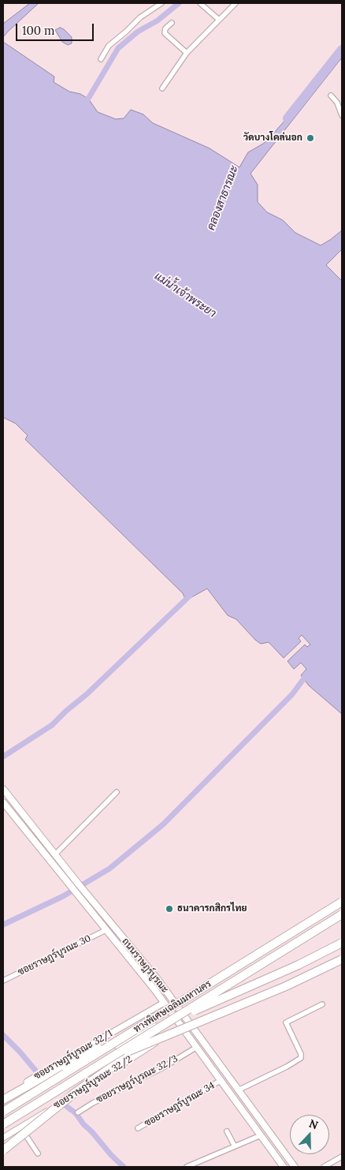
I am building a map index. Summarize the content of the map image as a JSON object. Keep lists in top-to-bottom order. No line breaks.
{"streets":{"highway":["ทางพิเศษเฉลิมมหานคร"],"main road":["ถนนราษฎร์บูรณะ"],"street":["ซอยราษฎร์บูรณะ 30","ซอยราษฎร์บูรณะ 32/1","ซอยราษฎร์บูรณะ 32/3","ซอยราษฎร์บูรณะ 32/2","ซอยราษฎร์บูรณะ 34"]},"crossings":[["ซอยราษฎร์บูรณะ 30","ถนนราษฎร์บูรณะ"],["ถนนราษฎร์บูรณะ","ซอยราษฎร์บูรณะ 32/1"],["ถนนราษฎร์บูรณะ","ซอยราษฎร์บูรณะ 32/3"],["ถนนราษฎร์บูรณะ","ซอยราษฎร์บูรณะ 32/2"],["ถนนราษฎร์บูรณะ","ซอยราษฎร์บูรณะ 34"]],"water":["คลองสาธารณะ","แม่น้ำเจ้าพระยา"],"places":["วัดบางโคล่นอก","ธนาคารกสิกรไทย"],"scale_bar":"100 m","north":"top"}
